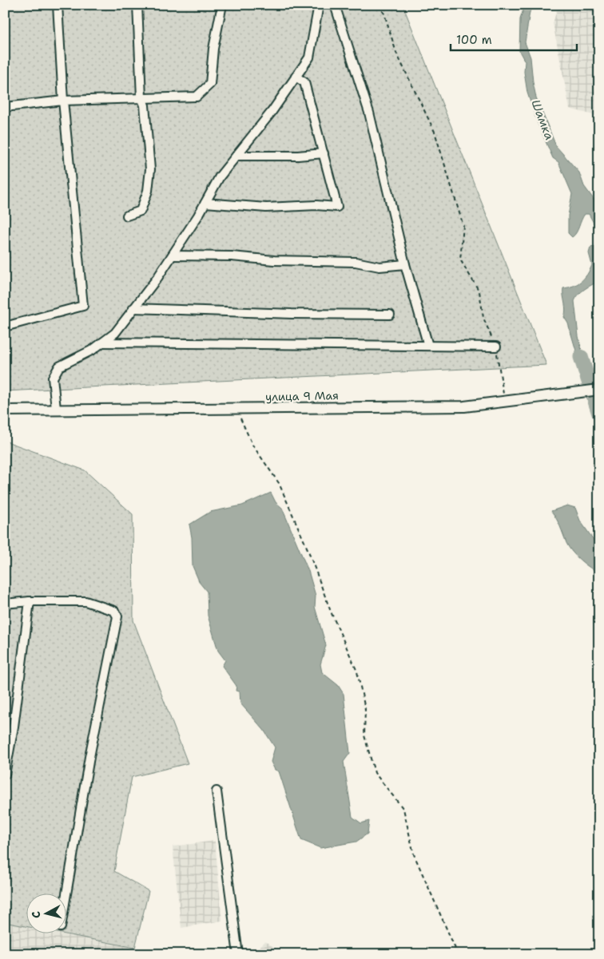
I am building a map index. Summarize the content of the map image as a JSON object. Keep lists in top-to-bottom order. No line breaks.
{"streets":{"main road":["улица 9 Мая"]},"water":["Шамка"],"scale_bar":"100 m","north":"left"}
